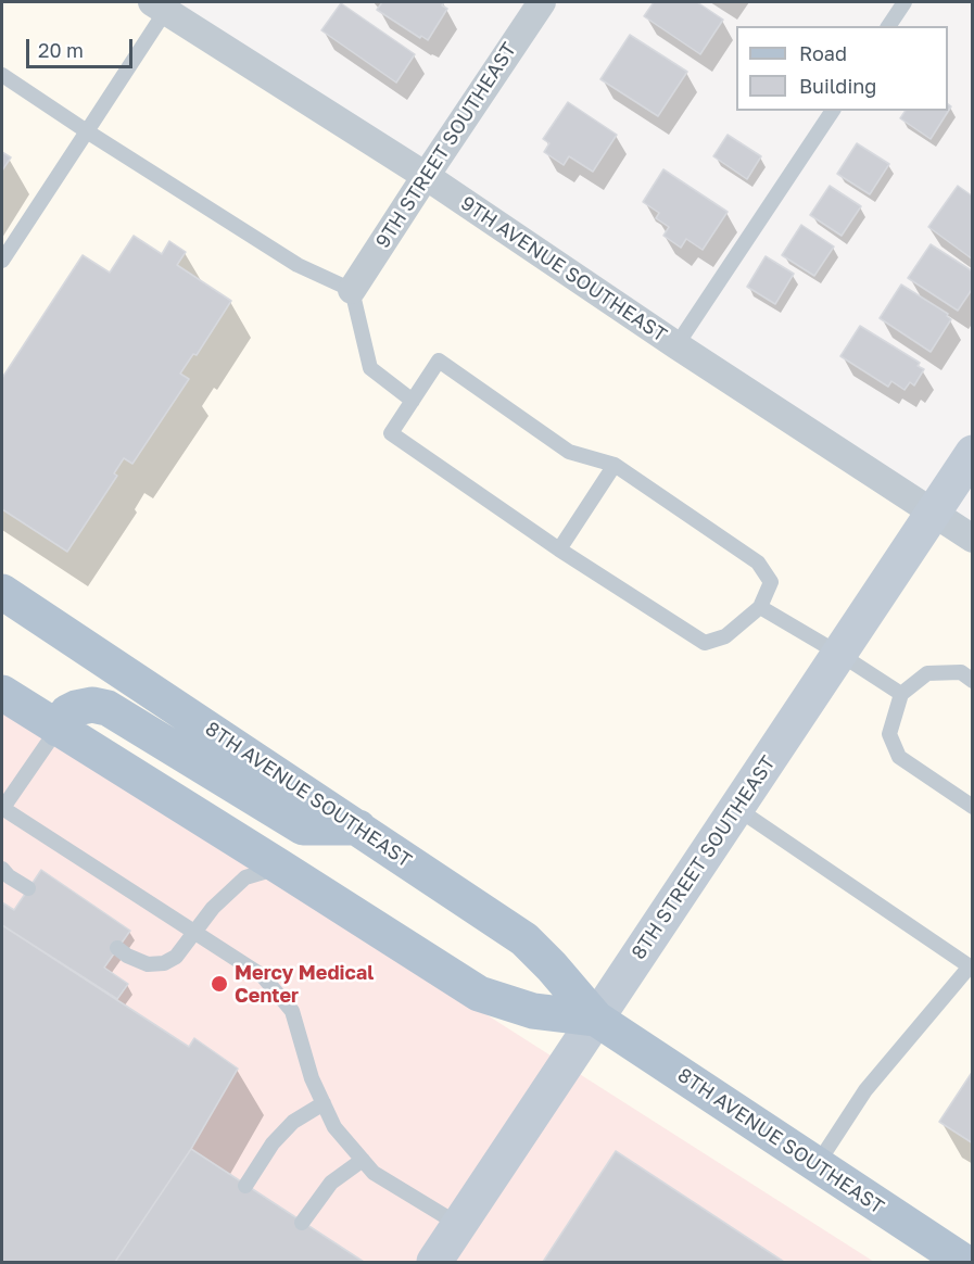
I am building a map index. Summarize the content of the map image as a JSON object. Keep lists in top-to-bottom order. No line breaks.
{"streets":{"main road":["8TH AVENUE SOUTHEAST","8TH STREET SOUTHEAST"],"street":["9TH STREET SOUTHEAST","9TH AVENUE SOUTHEAST"]},"crossings":[["9TH STREET SOUTHEAST","9TH AVENUE SOUTHEAST"],["9TH AVENUE SOUTHEAST","8TH STREET SOUTHEAST"],["8TH AVENUE SOUTHEAST","8TH STREET SOUTHEAST"]],"places":["Mercy Medical Center"],"legend":["Road","Building"],"scale_bar":"20 m"}
